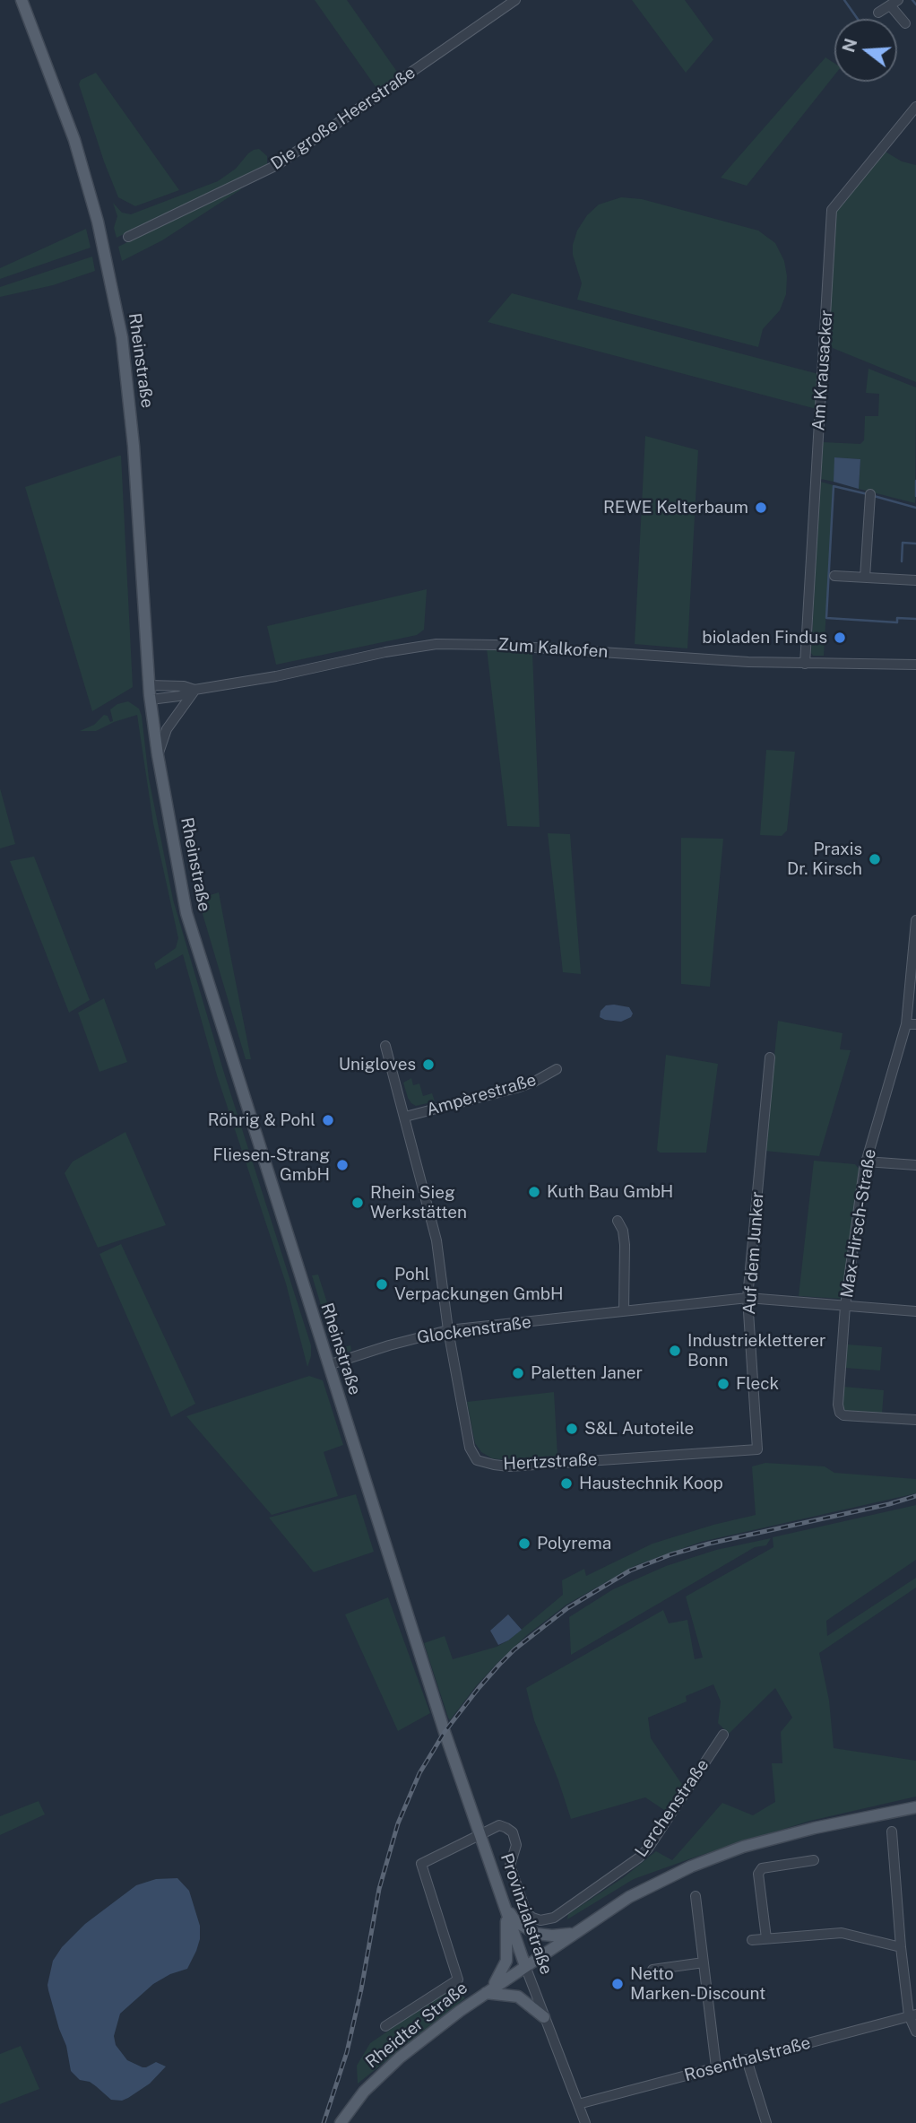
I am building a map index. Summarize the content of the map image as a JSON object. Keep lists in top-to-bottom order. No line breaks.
{"streets":{"main road":["Rheinstraße","Provinzialstraße","Rheidter Straße"],"street":["Die große Heerstraße","Am Krausacker","Zum Kalkofen","Ampèrestraße","Max-Hirsch-Straße","Auf dem Junker","Glockenstraße","Hertzstraße","Lerchenstraße","Rosenthalstraße"]},"crossings":[["Rheinstraße","Zum Kalkofen"],["Rheinstraße","Glockenstraße"],["Rheinstraße","Provinzialstraße"],["Am Krausacker","Zum Kalkofen"],["Ampèrestraße","Glockenstraße"],["Ampèrestraße","Hertzstraße"],["Max-Hirsch-Straße","Glockenstraße"],["Auf dem Junker","Glockenstraße"],["Auf dem Junker","Hertzstraße"],["Glockenstraße","Hertzstraße"],["Lerchenstraße","Provinzialstraße"],["Provinzialstraße","Rheidter Straße"],["Provinzialstraße","Rosenthalstraße"]],"places":["REWE Kelterbaum","bioladen Findus","Praxis Dr. Kirsch","Unigloves","Röhrig & Pohl","Fliesen-Strang GmbH","Kuth Bau GmbH","Rhein Sieg Werkstätten","Pohl Verpackungen GmbH","Industriekletterer Bonn","Paletten Janer","Fleck","S&L Autoteile","Haustechnik Koop","Polyrema","Netto Marken-Discount"],"north":"left"}
